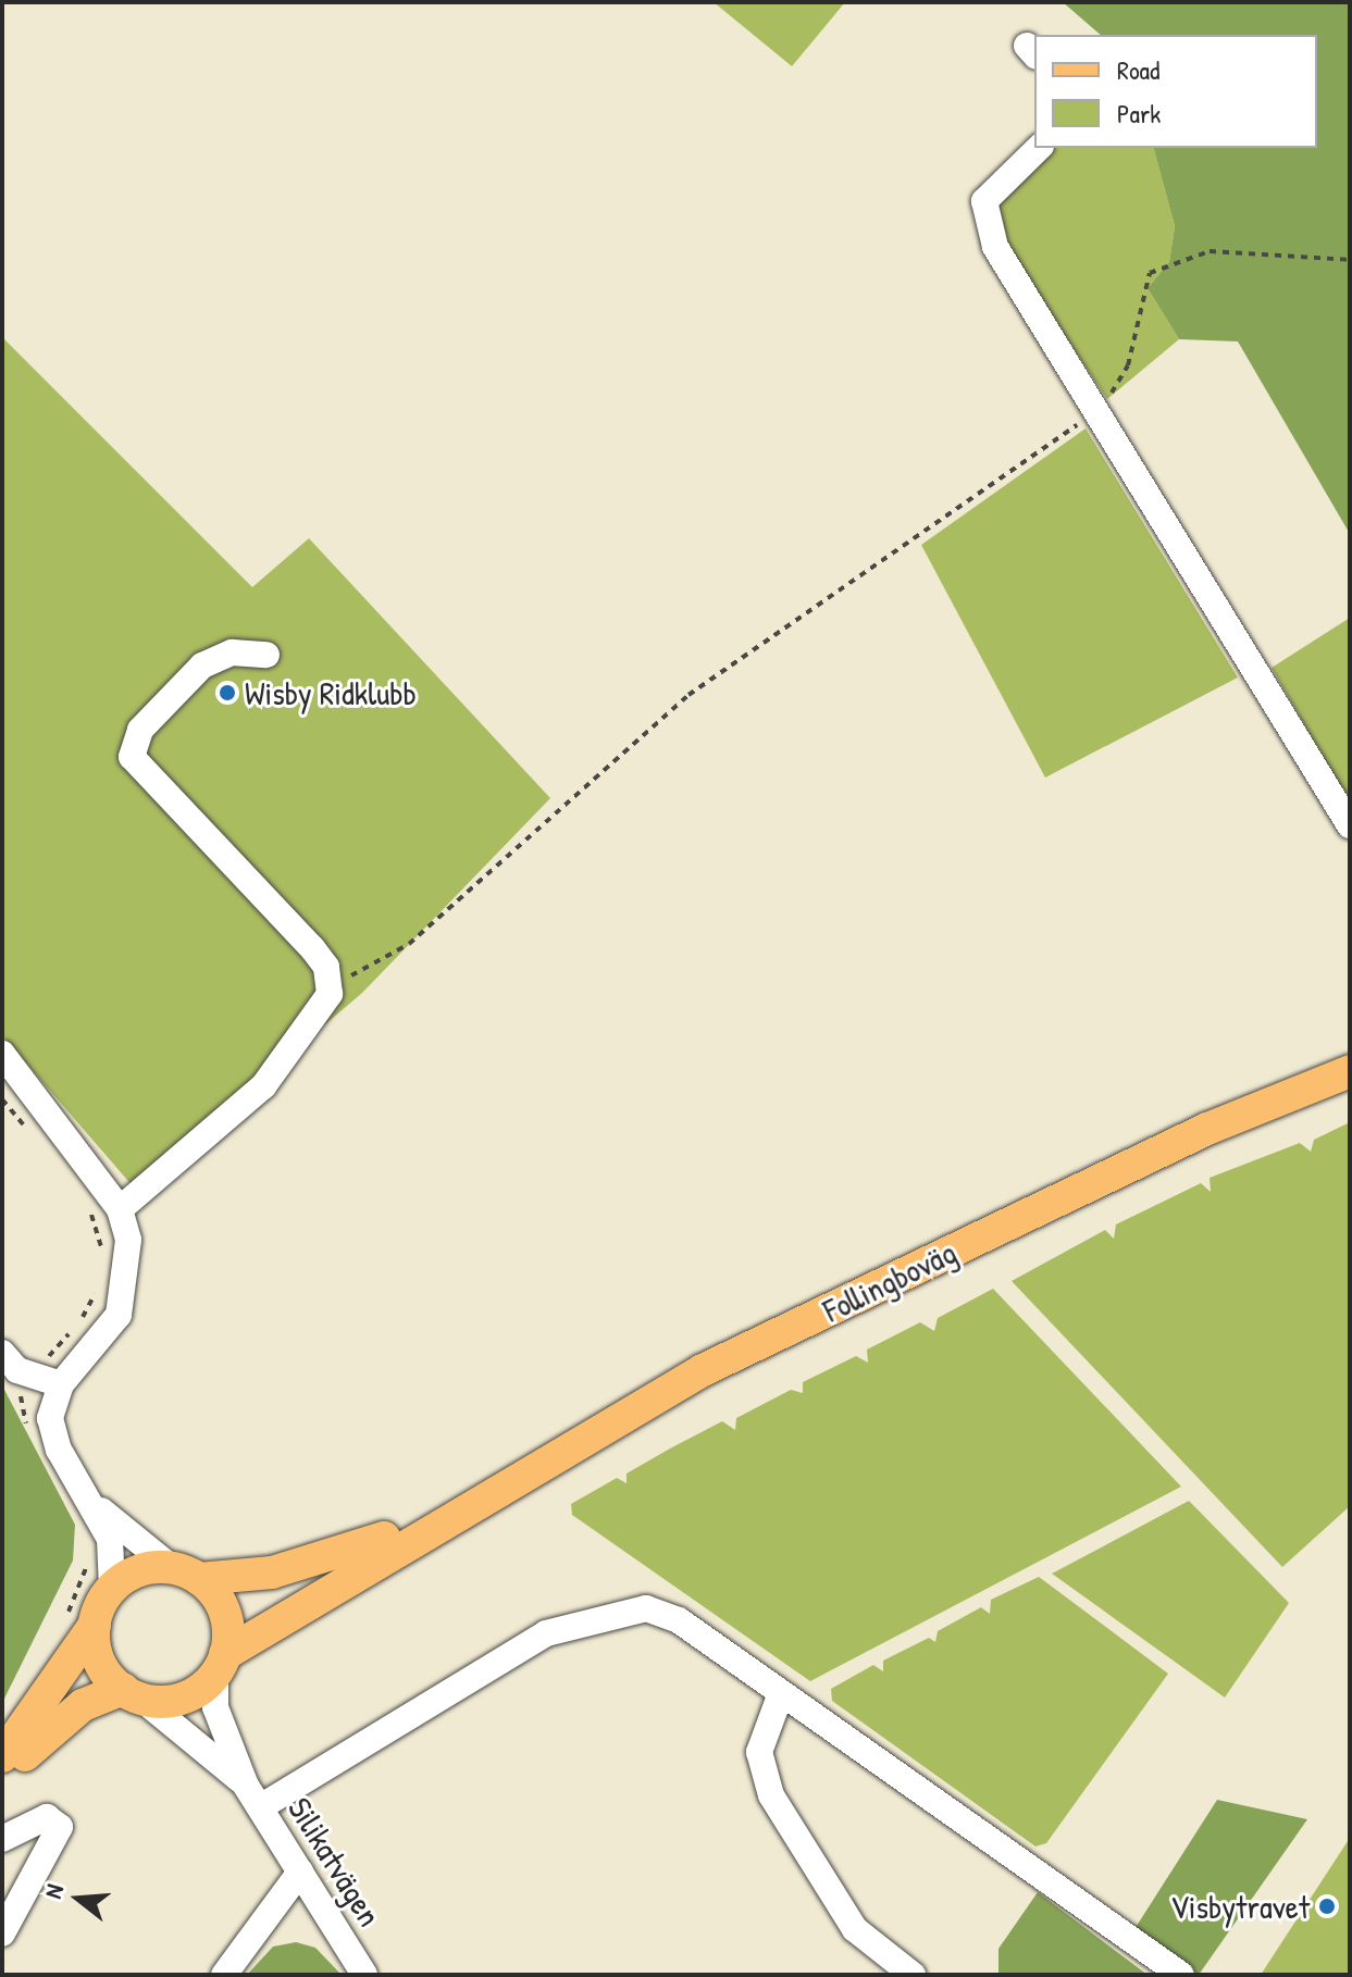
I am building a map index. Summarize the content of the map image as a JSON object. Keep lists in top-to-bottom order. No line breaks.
{"streets":{"main road":["Follingboväg"],"street":["Silikatvägen"]},"places":["Wisby Ridklubb","Visbytravet"],"legend":["Road","Park"],"north":"left"}
